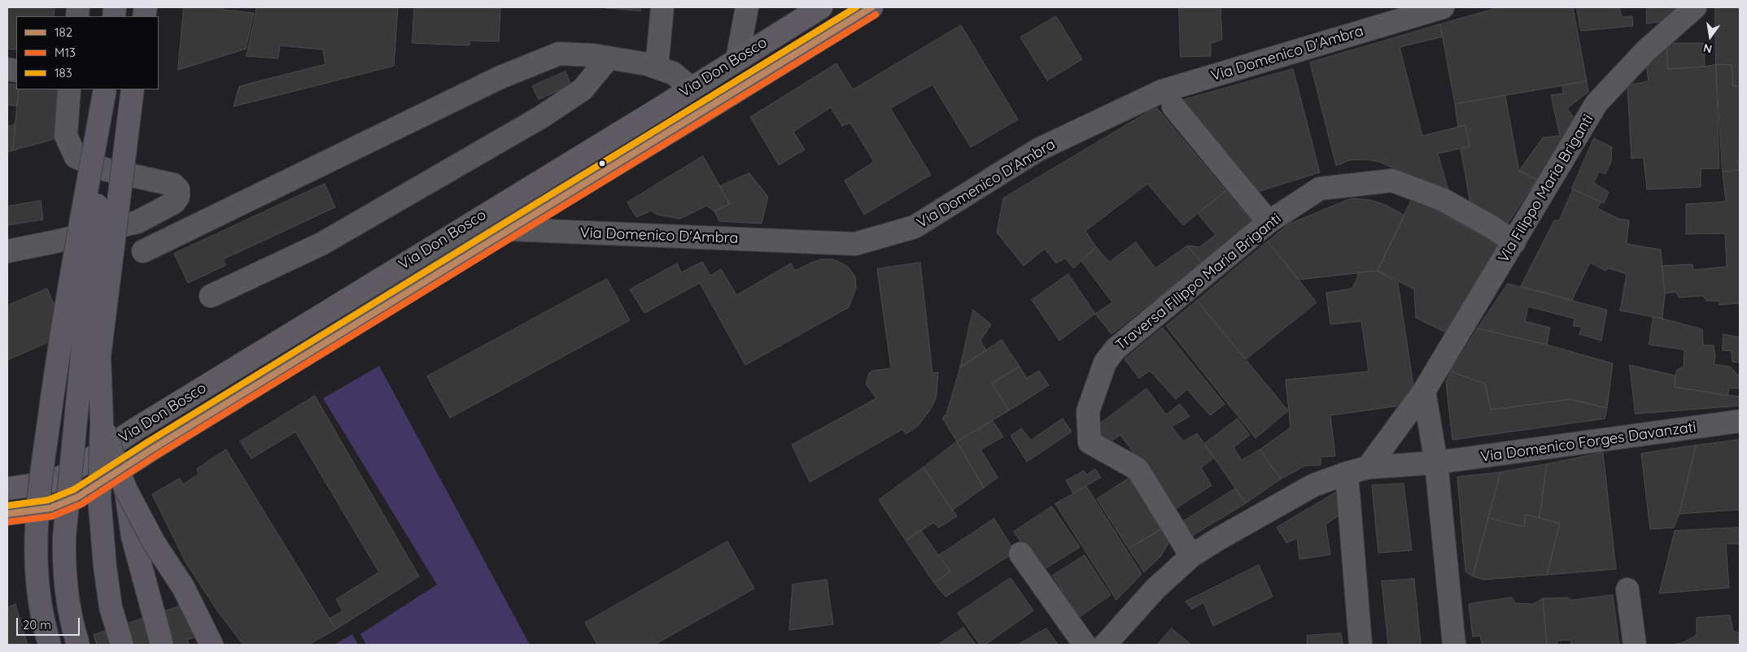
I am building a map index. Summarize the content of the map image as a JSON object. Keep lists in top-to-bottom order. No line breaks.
{"streets":{"main road":["Via Don Bosco"],"street":["Via Domenico D'Ambra","Via Filippo Maria Briganti","Traversa Filippo Maria Briganti","Via Domenico Forges Davanzati"]},"crossings":[["Via Domenico D'Ambra","Via Don Bosco"],["Via Filippo Maria Briganti","Traversa Filippo Maria Briganti"]],"lines":["transit line 182","transit line 183","transit line M13"],"legend":["182","M13","183"],"scale_bar":"20 m","north":"bottom"}
